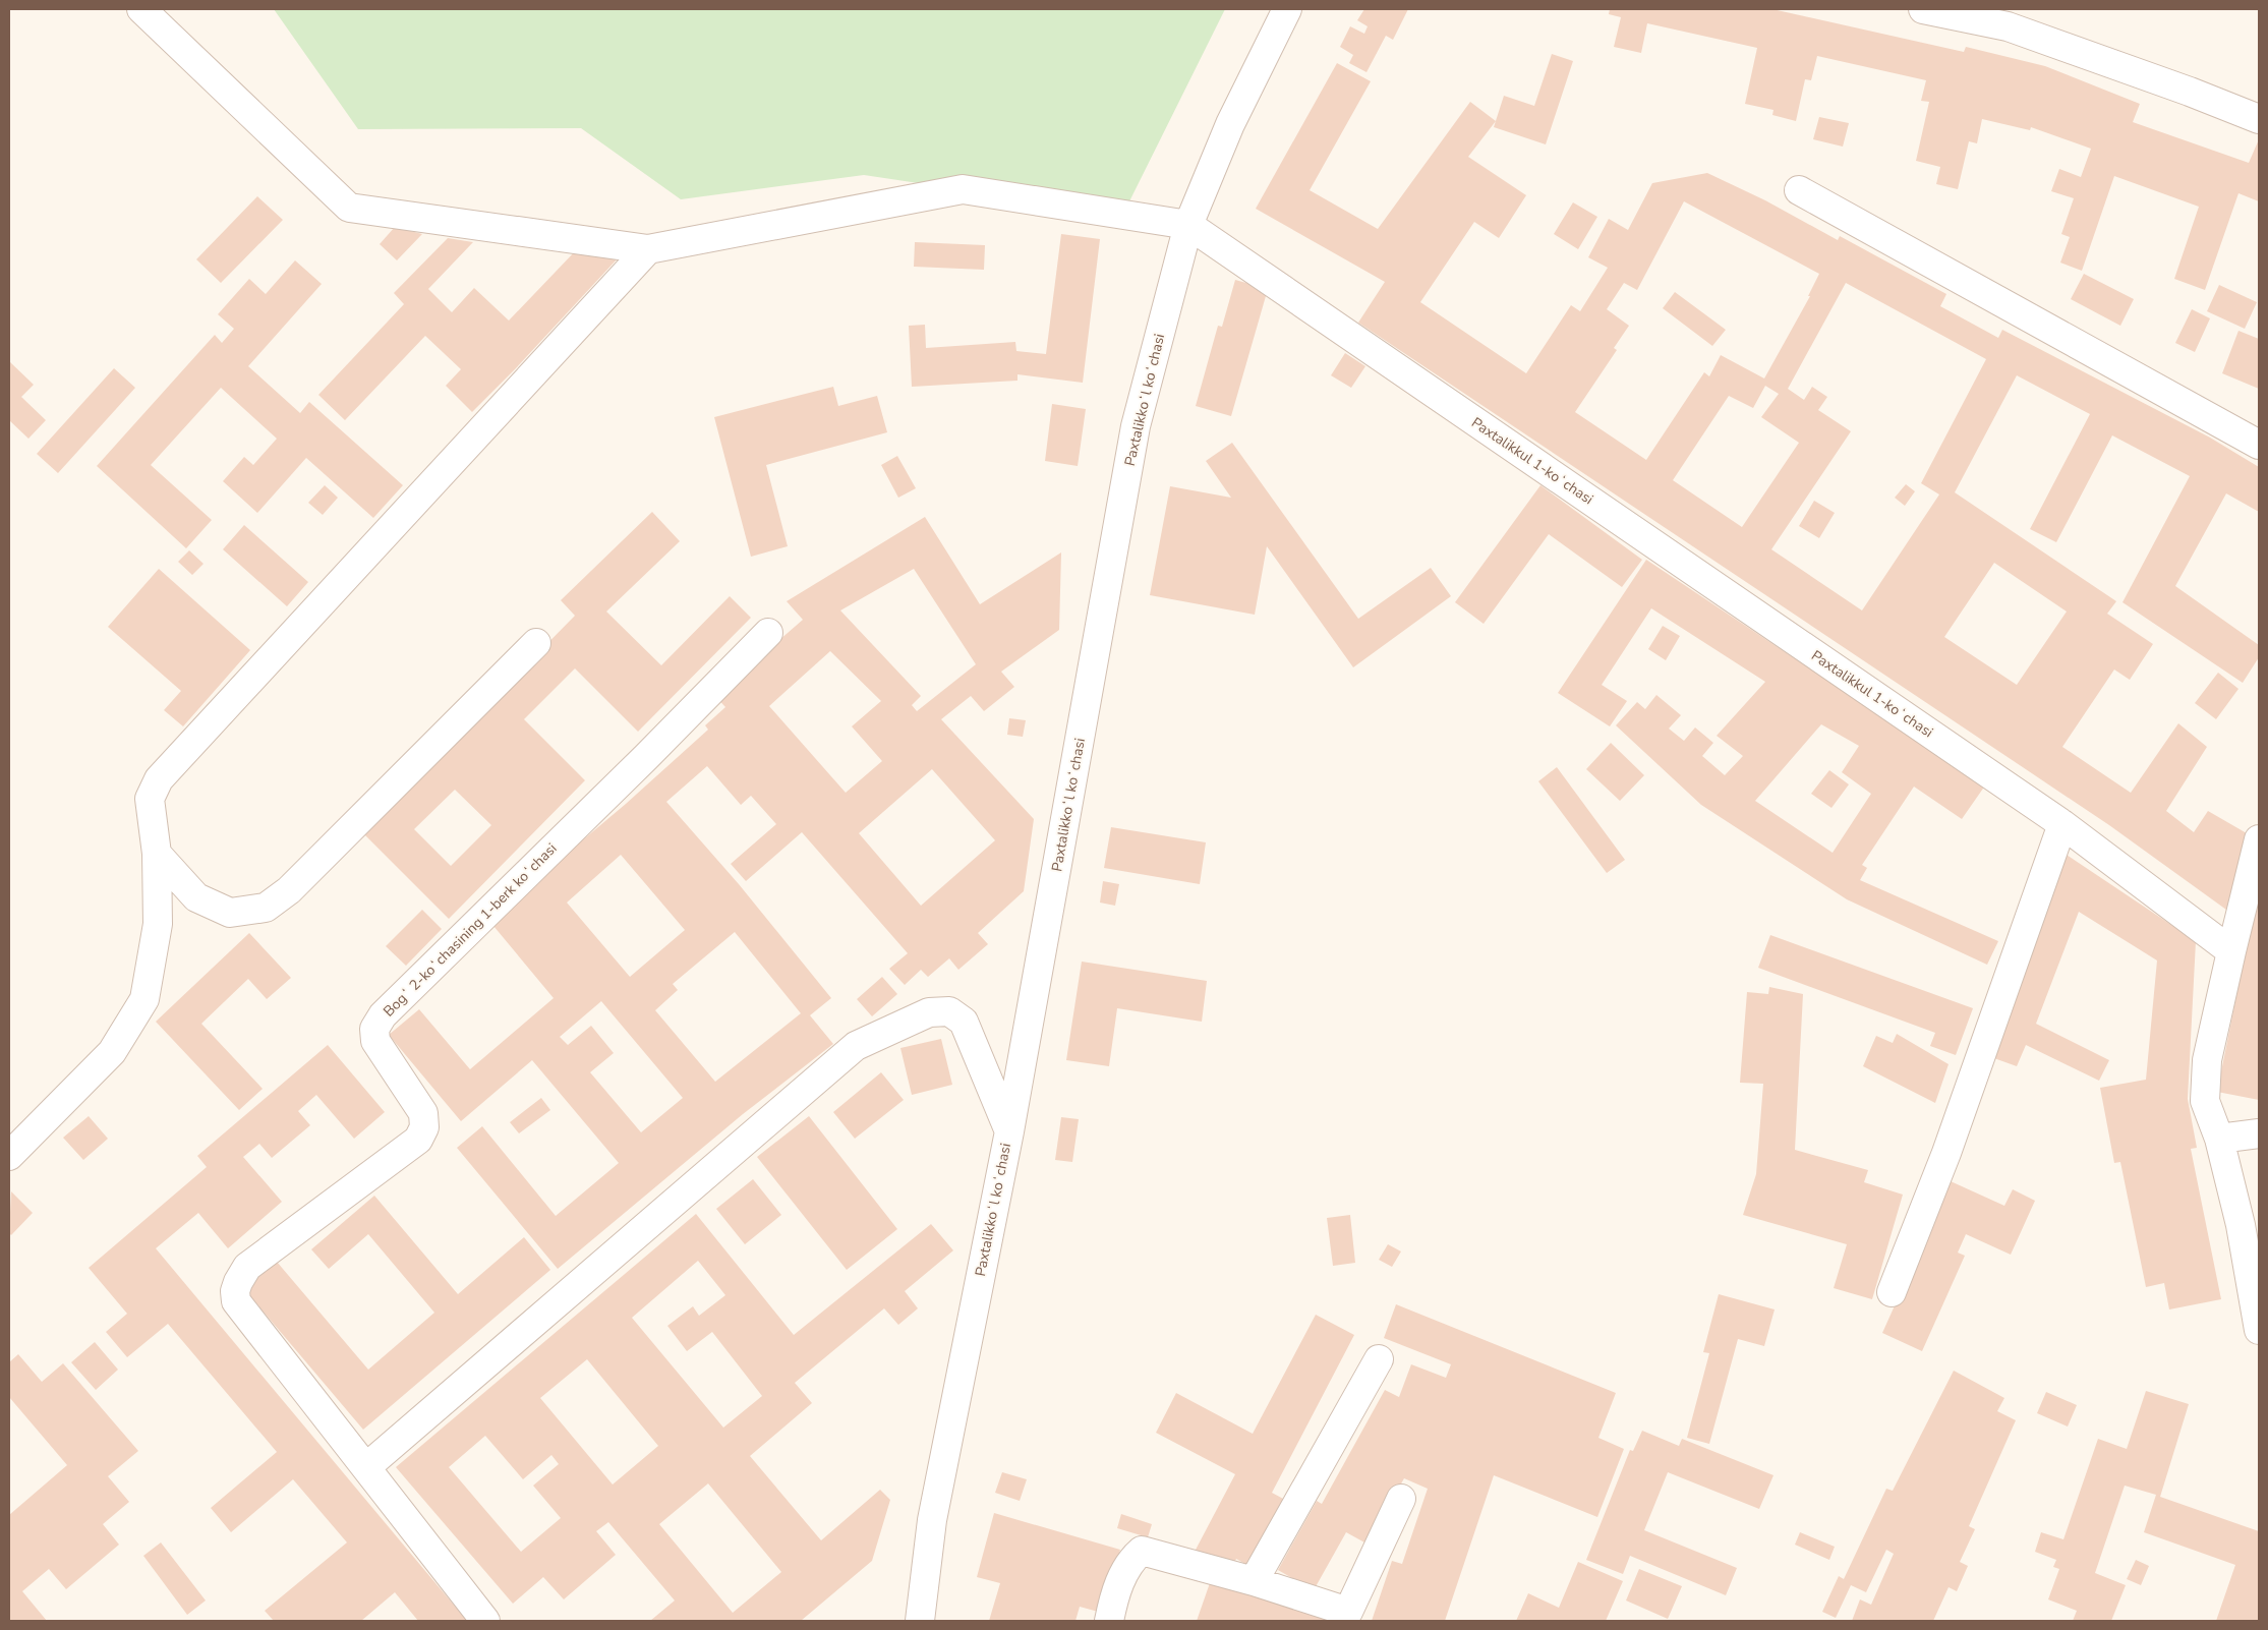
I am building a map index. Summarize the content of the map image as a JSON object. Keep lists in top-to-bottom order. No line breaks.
{"streets":{"street":["Paxtalikkoʻl koʻchasi","Paxtalikkul 1-koʻchasi","Bogʻ 2-koʻchasining 1-berk koʻchasi"]},"crossings":[["Paxtalikkoʻl koʻchasi","Paxtalikkul 1-koʻchasi"]]}
